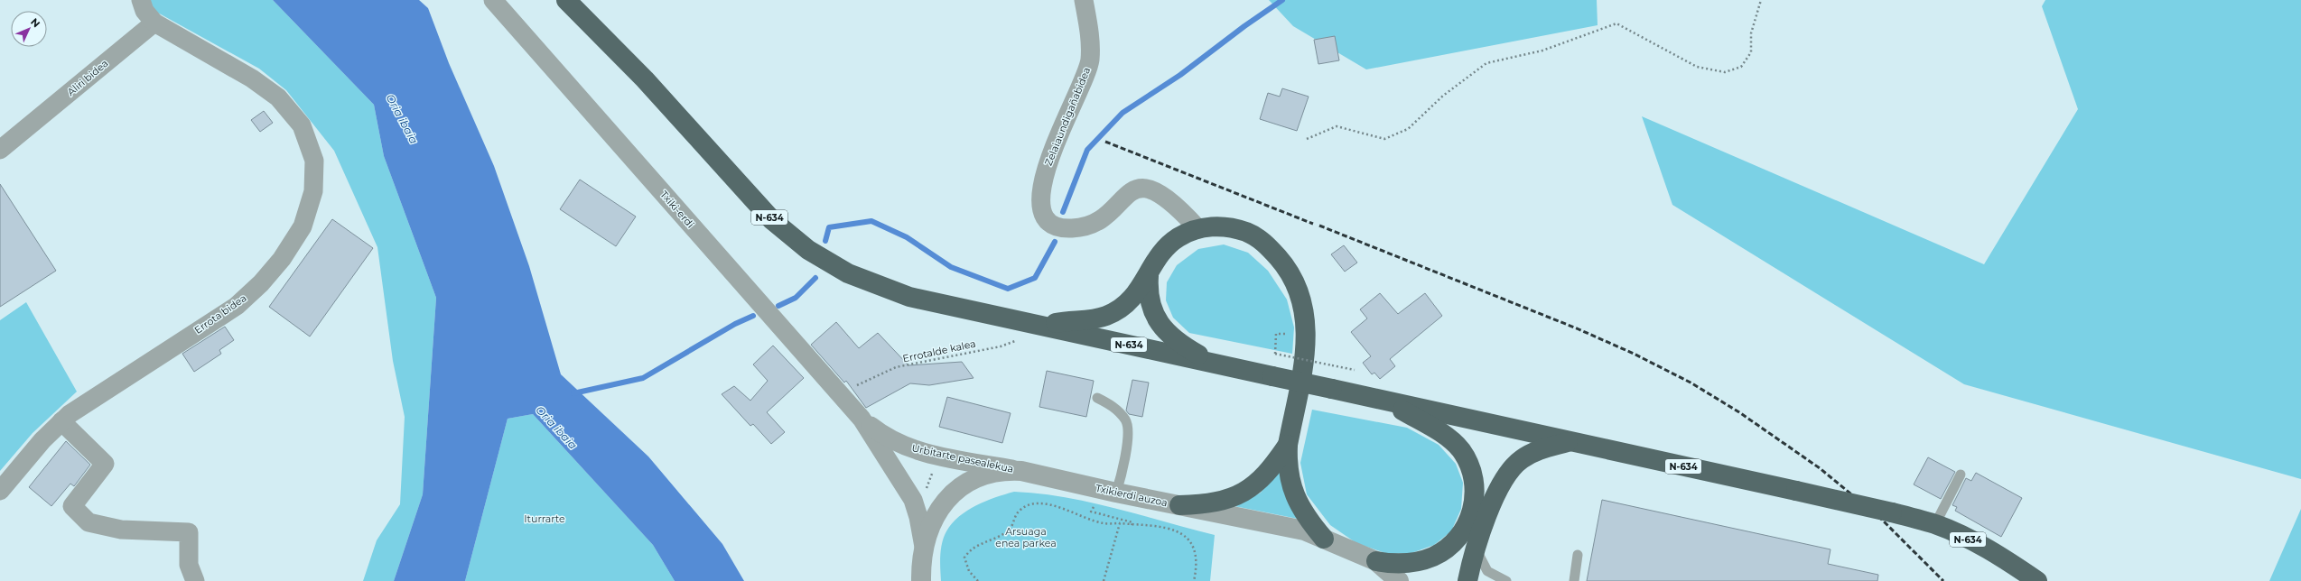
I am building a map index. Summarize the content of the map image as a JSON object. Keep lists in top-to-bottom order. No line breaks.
{"streets":{"highway":["N-634"],"street":["Aliri bidea","Zelaiaundigañabidea","Txiki-erdi","Errota bidea","Urbitarte pasealekua","Txikierdi auzoa"],"path":["Errotalde kalea"]},"crossings":[["Aliri bidea","Errota bidea"],["Txiki-erdi","Errotalde kalea"],["Txiki-erdi","Urbitarte pasealekua"],["N-634","Errotalde kalea"],["Urbitarte pasealekua","Txikierdi auzoa"]],"water":["Oria ibaia"],"parks":["Iturrarte","Arsuaga enea parkea"],"north":"top right"}
